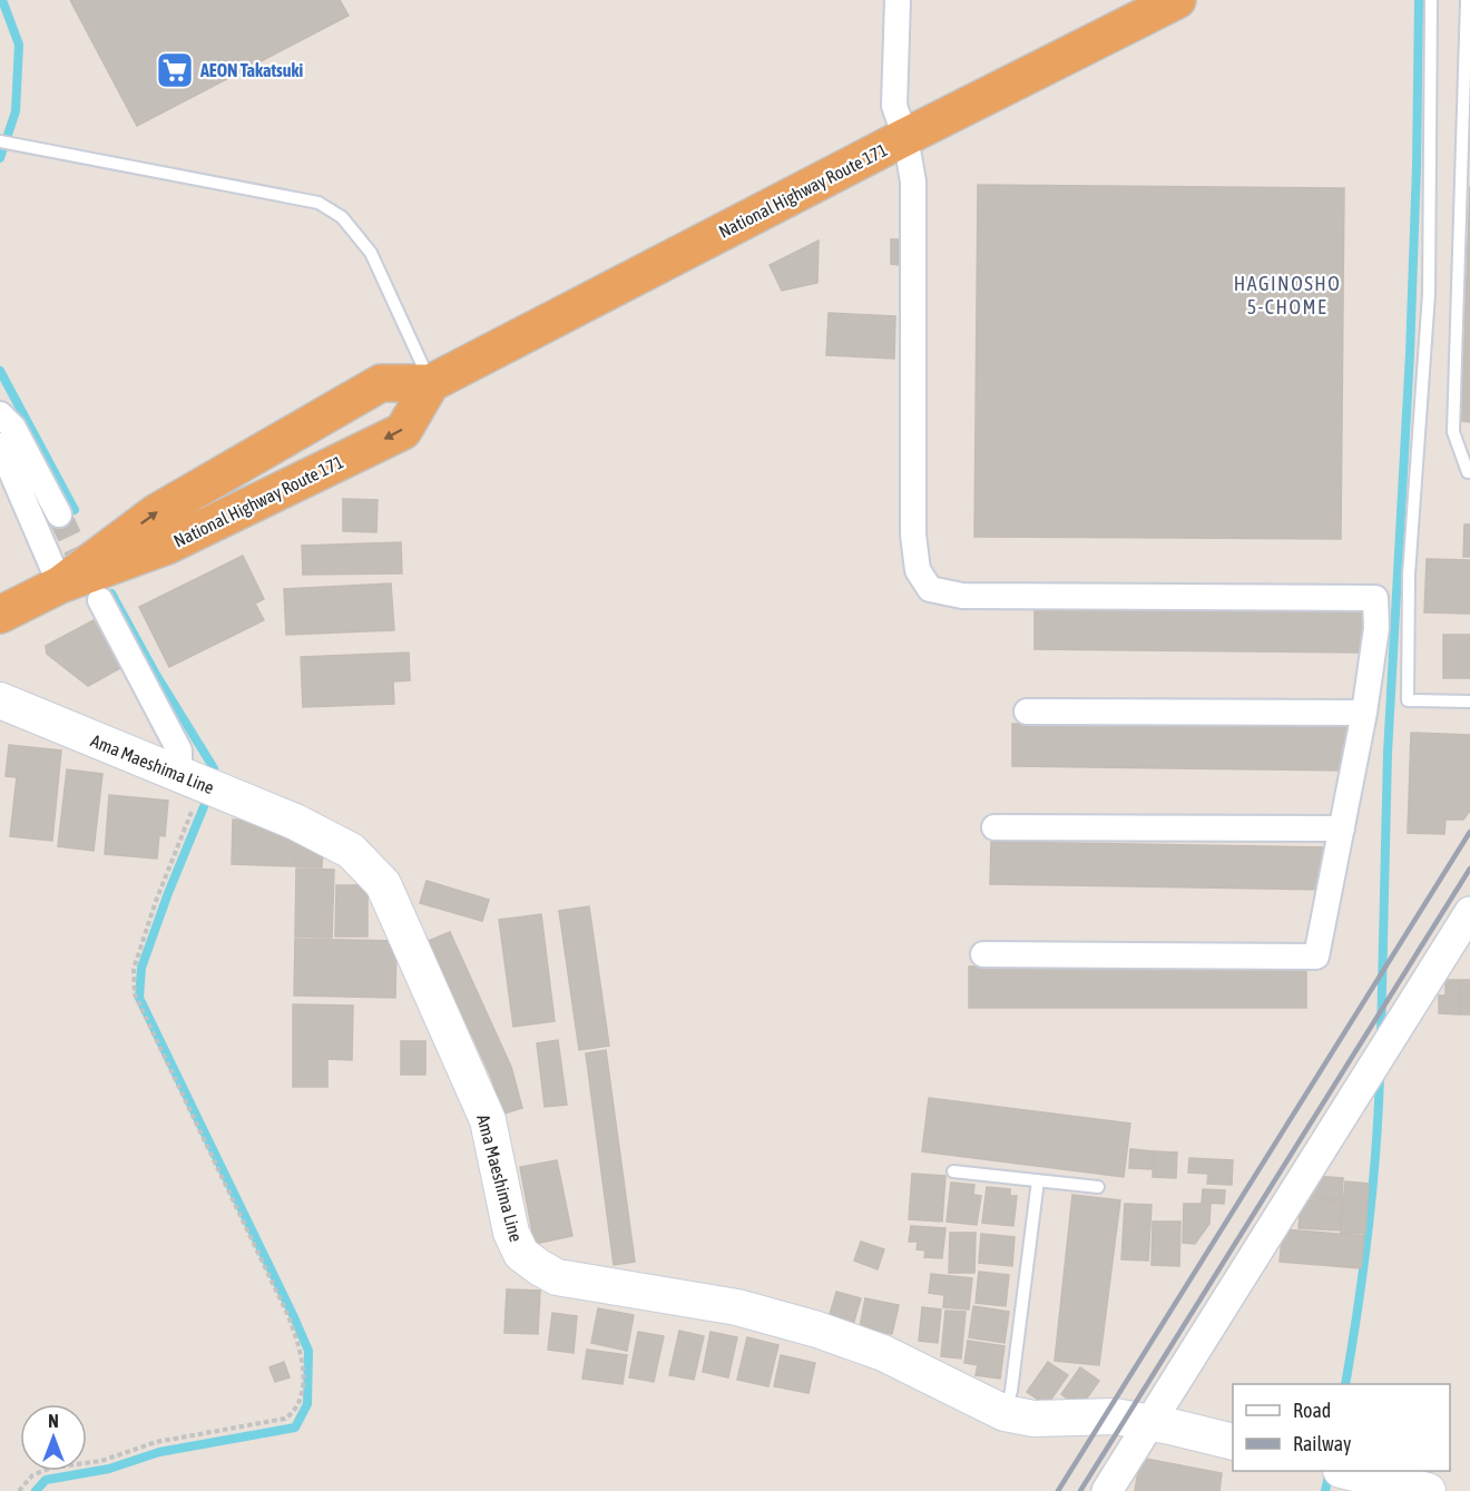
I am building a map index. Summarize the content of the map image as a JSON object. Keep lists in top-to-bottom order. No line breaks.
{"streets":{"highway":["National Highway Route 171"],"main road":["Ama Maeshima Line"]},"districts":["HAGINOSHO 5-CHOME"],"places":{"supermarket":["AEON Takatsuki"]},"legend":["Road","Railway"],"north":"top"}
